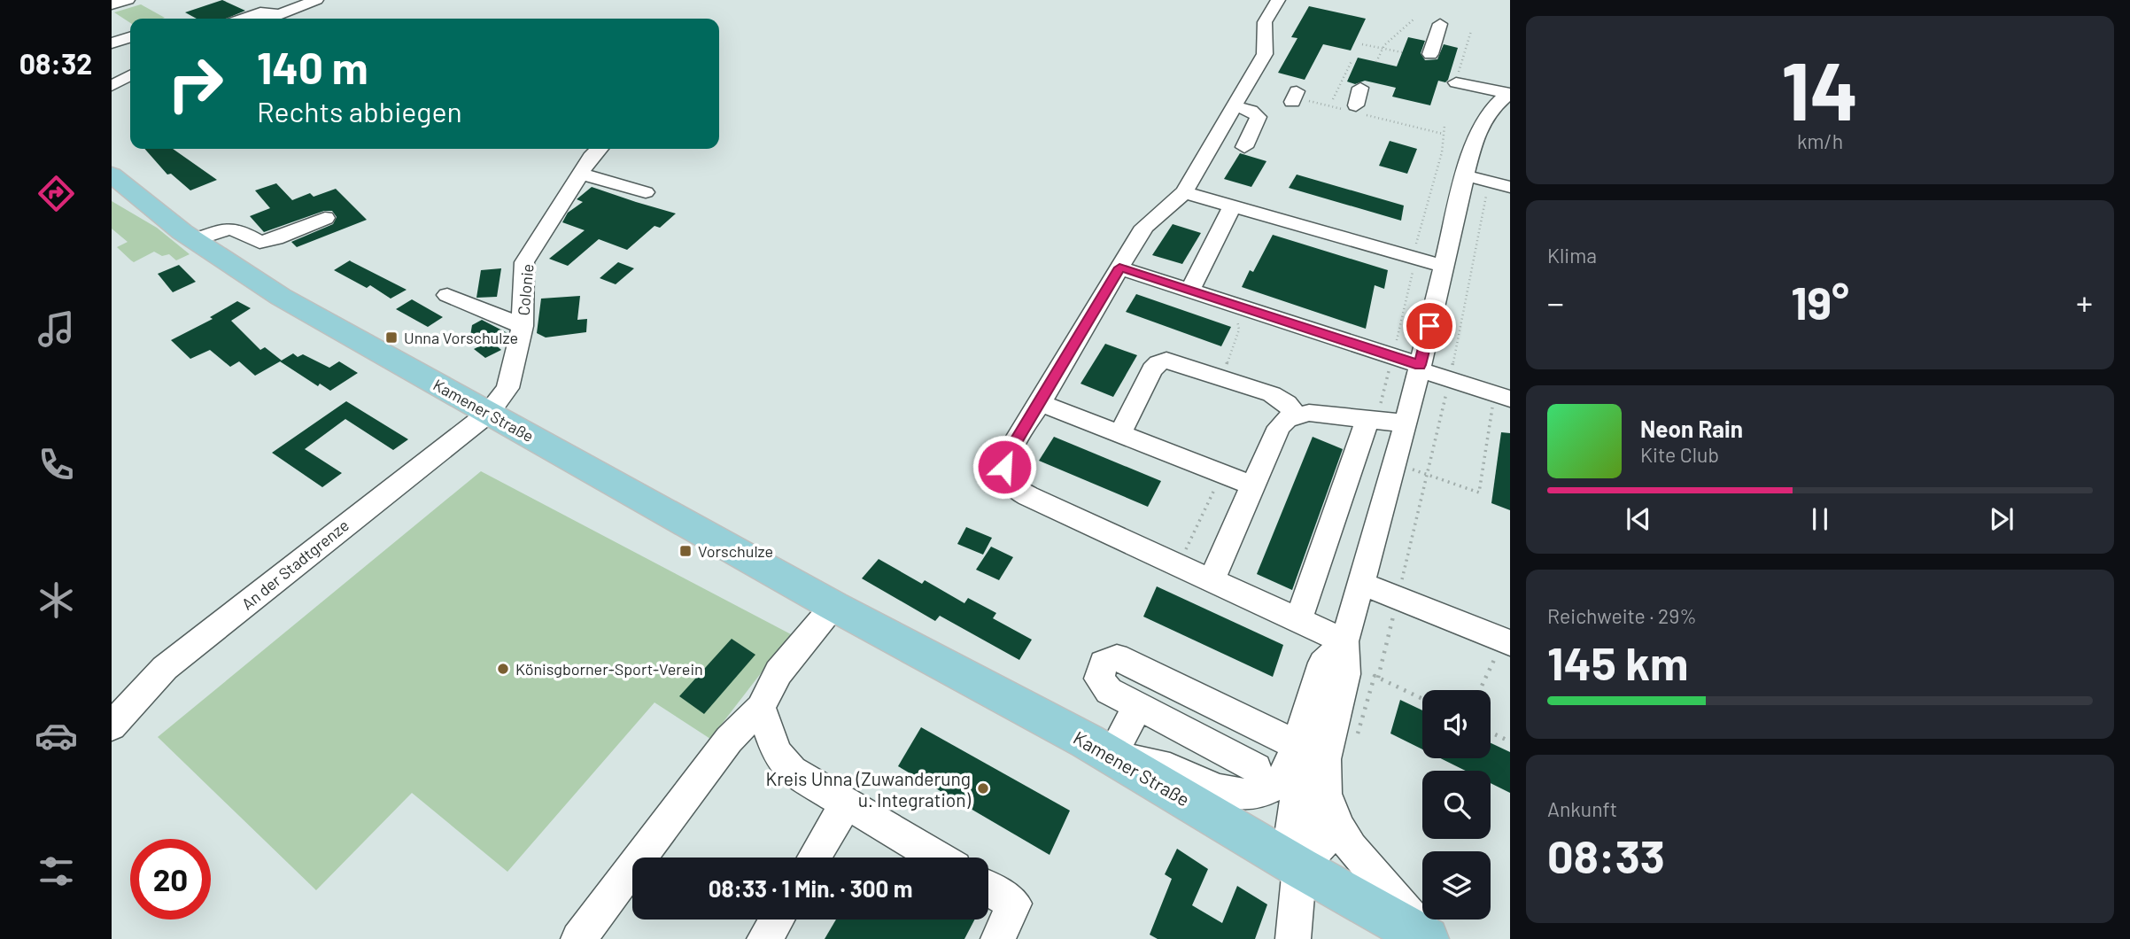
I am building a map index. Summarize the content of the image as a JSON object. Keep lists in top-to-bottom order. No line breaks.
{"streets":{"main road":["Kamener Straße"],"street":["Colonie","An der Stadtgrenze"]},"crossings":[["Colonie","Kamener Straße"],["Colonie","An der Stadtgrenze"],["Kamener Straße","An der Stadtgrenze"]],"places":{"transit":["Unna Vorschulze","Vorschulze"],"other":["Könisgborner-Sport-Verein","Kreis Unna (Zuwanderung u. Integration)"]},"page":{"tabs":"08:32","tile":[["14","km/h"],"Klima",["Reichweite · 29%","145 km"],["Ankunft","08:33"]],"turn":["140 m","Rechts abbiegen"],"heat":["−","19°","+"],"song":["Neon Rain","Kite Club"],"limit":"20","trip":"08:33 · 1 Min. · 300 m"}}
